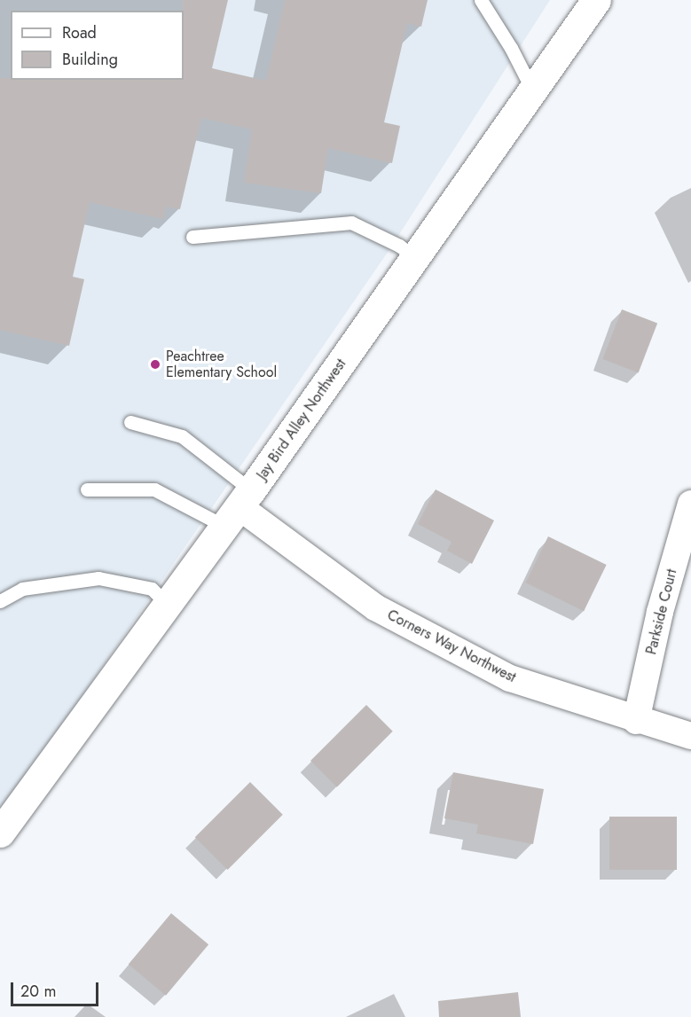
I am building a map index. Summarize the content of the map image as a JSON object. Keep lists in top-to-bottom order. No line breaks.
{"streets":{"street":["Jay Bird Alley Northwest","Parkside Court","Corners Way Northwest"]},"crossings":[["Jay Bird Alley Northwest","Corners Way Northwest"],["Parkside Court","Corners Way Northwest"]],"places":["Peachtree Elementary School"],"legend":["Road","Building"],"scale_bar":"20 m"}
